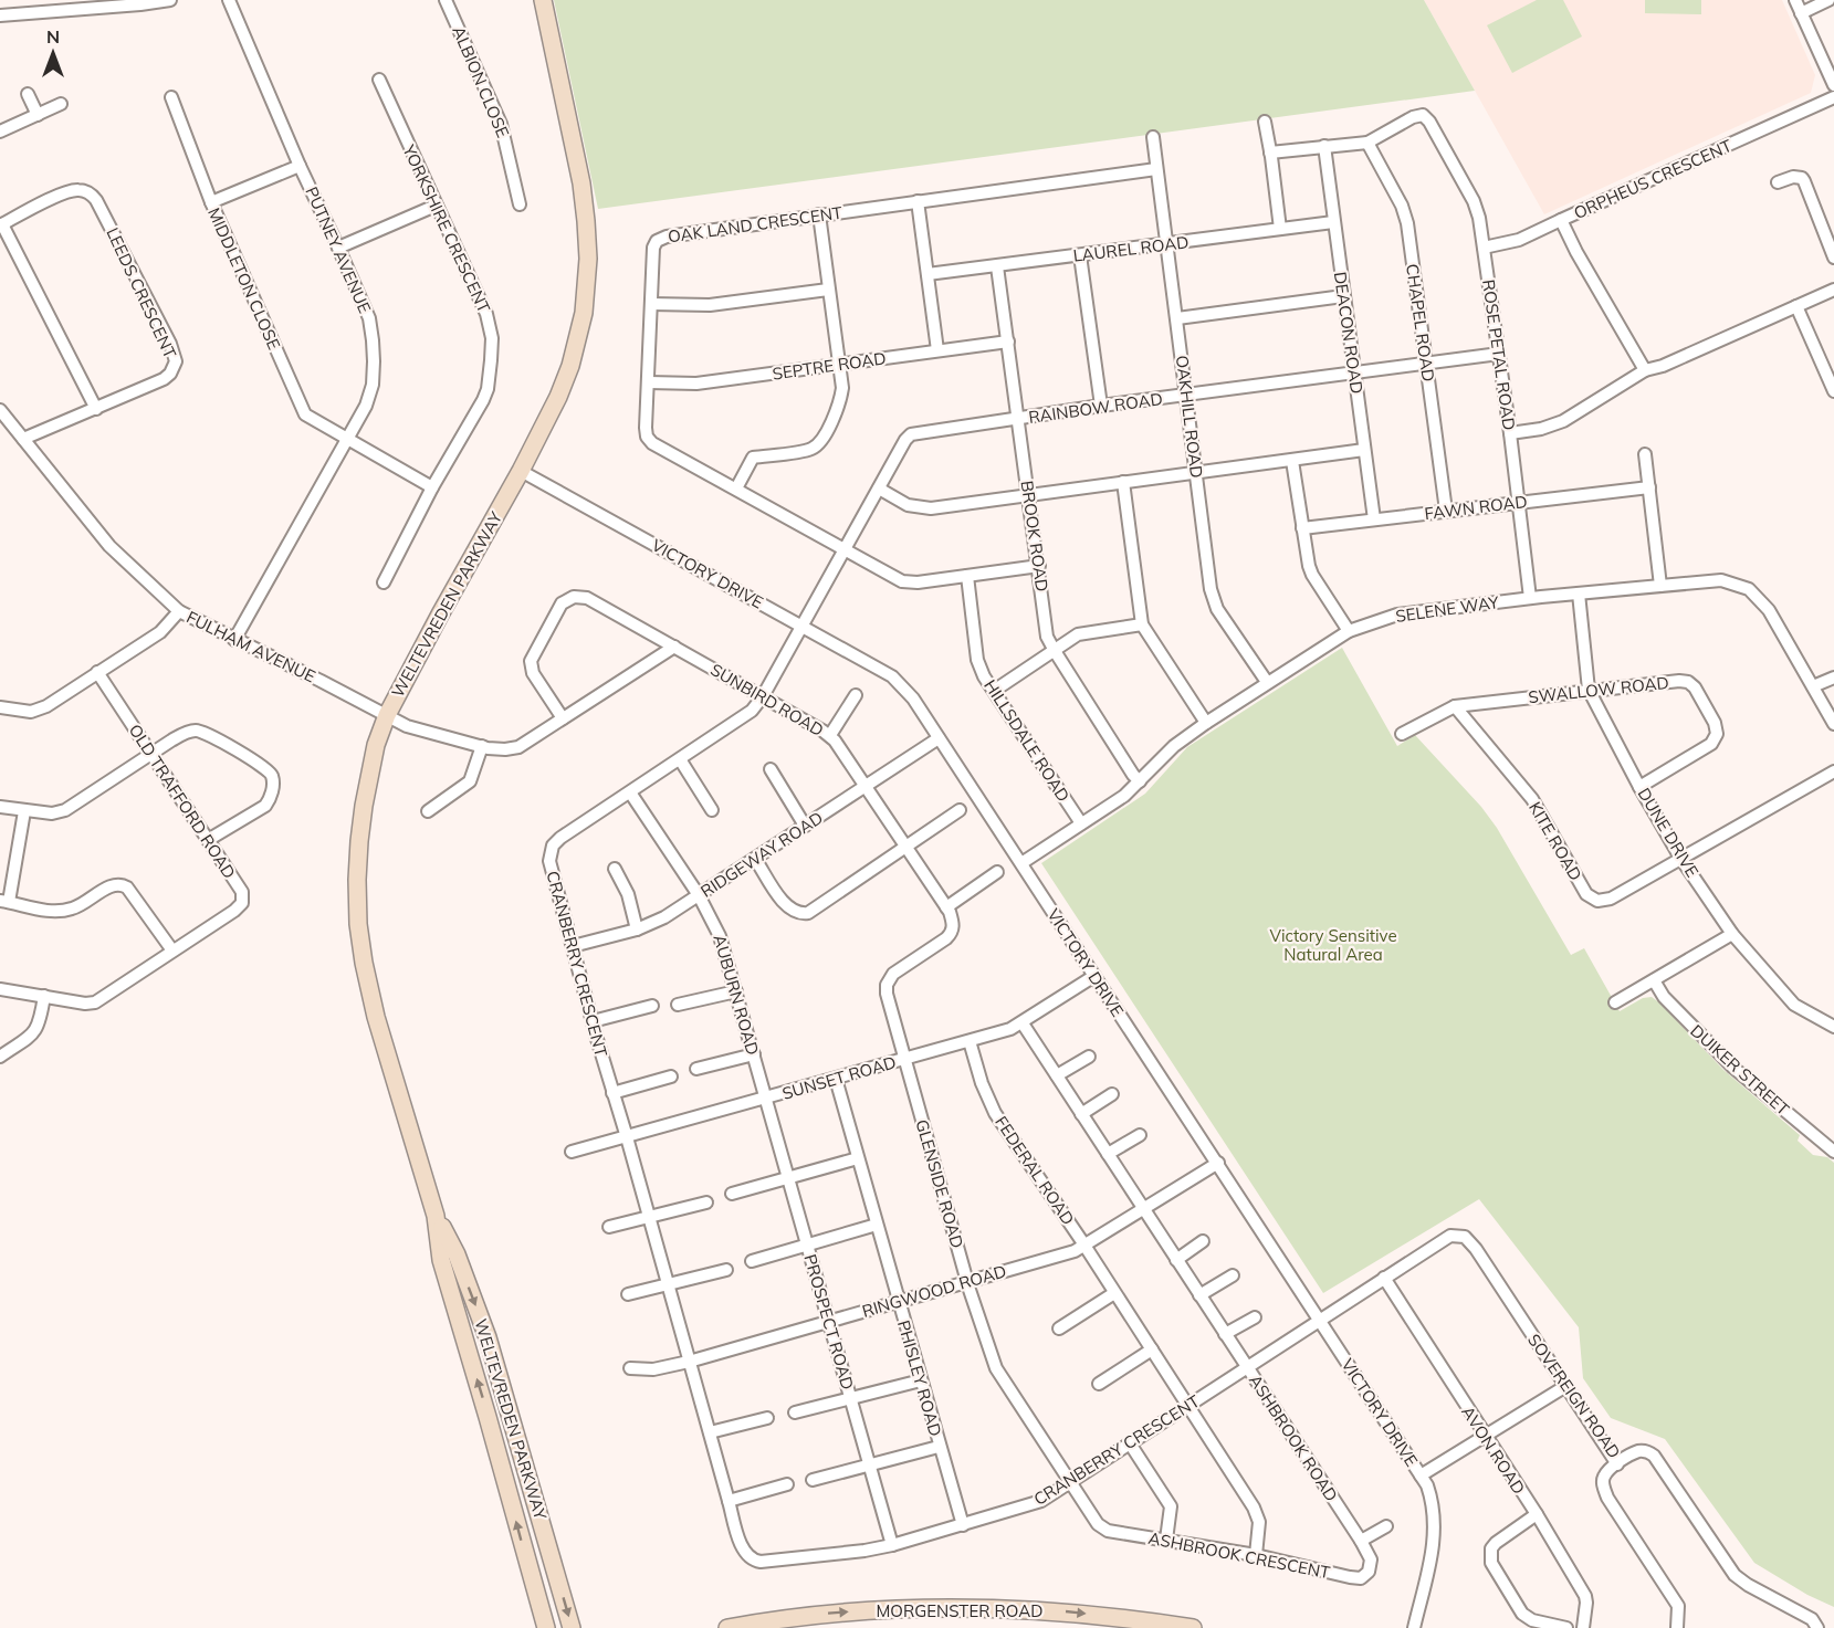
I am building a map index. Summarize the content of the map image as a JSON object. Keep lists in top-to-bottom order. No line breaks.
{"streets":{"street":["ALBION CLOSE","ORPHEUS CRESCENT","OAK LAND CRESCENT","YORKSHIRE CRESCENT","LAUREL ROAD","PUTNEY AVENUE","MIDDLETON CLOSE","LEEDS CRESCENT","CHAPEL ROAD","DEACON ROAD","ROSE PETAL ROAD","SEPTRE ROAD","RAINBOW ROAD","OAKHILL ROAD","FAWN ROAD","BROOK ROAD","VICTORY DRIVE","WELTEVREDEN PARKWAY","SELENE WAY","FULHAM AVENUE","SWALLOW ROAD","SUNBIRD ROAD","HILLSDALE ROAD","OLD TRAFFORD ROAD","DUNE DRIVE","KITE ROAD","RIDGEWAY ROAD","CRANBERRY CRESCENT","AUBURN ROAD","DUIKER STREET","SUNSET ROAD","FEDERAL ROAD","GLENSIDE ROAD","RINGWOOD ROAD","PROSPECT ROAD","PHISLEY ROAD","SOVEREIGN ROAD","ASHBROOK ROAD","AVON ROAD","ASHBROOK CRESCENT","MORGENSTER ROAD"]},"crossings":[["OAK LAND CRESCENT","SEPTRE ROAD"],["OAK LAND CRESCENT","RAINBOW ROAD"],["OAK LAND CRESCENT","OAKHILL ROAD"],["OAK LAND CRESCENT","BROOK ROAD"],["OAK LAND CRESCENT","HILLSDALE ROAD"],["LAUREL ROAD","DEACON ROAD"],["LAUREL ROAD","OAKHILL ROAD"],["LAUREL ROAD","BROOK ROAD"],["PUTNEY AVENUE","MIDDLETON CLOSE"],["PUTNEY AVENUE","FULHAM AVENUE"],["LEEDS CRESCENT","FULHAM AVENUE"],["CHAPEL ROAD","ROSE PETAL ROAD"],["CHAPEL ROAD","RAINBOW ROAD"],["CHAPEL ROAD","FAWN ROAD"],["DEACON ROAD","RAINBOW ROAD"],["DEACON ROAD","FAWN ROAD"],["ROSE PETAL ROAD","RAINBOW ROAD"],["ROSE PETAL ROAD","FAWN ROAD"],["ROSE PETAL ROAD","SELENE WAY"],["SEPTRE ROAD","BROOK ROAD"],["RAINBOW ROAD","OAKHILL ROAD"],["RAINBOW ROAD","BROOK ROAD"],["RAINBOW ROAD","VICTORY DRIVE"],["RAINBOW ROAD","CRANBERRY CRESCENT"],["OAKHILL ROAD","SELENE WAY"],["BROOK ROAD","SELENE WAY"],["VICTORY DRIVE","WELTEVREDEN PARKWAY"],["VICTORY DRIVE","SELENE WAY"],["VICTORY DRIVE","RIDGEWAY ROAD"],["VICTORY DRIVE","CRANBERRY CRESCENT"],["VICTORY DRIVE","SUNSET ROAD"],["VICTORY DRIVE","RINGWOOD ROAD"],["WELTEVREDEN PARKWAY","FULHAM AVENUE"],["SELENE WAY","HILLSDALE ROAD"],["SELENE WAY","DUNE DRIVE"],["SWALLOW ROAD","DUNE DRIVE"],["SWALLOW ROAD","KITE ROAD"],["SUNBIRD ROAD","RIDGEWAY ROAD"],["SUNBIRD ROAD","CRANBERRY CRESCENT"],["DUNE DRIVE","KITE ROAD"],["RIDGEWAY ROAD","CRANBERRY CRESCENT"],["RIDGEWAY ROAD","AUBURN ROAD"],["CRANBERRY CRESCENT","AUBURN ROAD"],["CRANBERRY CRESCENT","SUNSET ROAD"],["CRANBERRY CRESCENT","FEDERAL ROAD"],["CRANBERRY CRESCENT","GLENSIDE ROAD"],["CRANBERRY CRESCENT","RINGWOOD ROAD"],["CRANBERRY CRESCENT","PROSPECT ROAD"],["CRANBERRY CRESCENT","PHISLEY ROAD"],["CRANBERRY CRESCENT","SOVEREIGN ROAD"],["CRANBERRY CRESCENT","ASHBROOK ROAD"],["CRANBERRY CRESCENT","AVON ROAD"],["CRANBERRY CRESCENT","ASHBROOK CRESCENT"],["AUBURN ROAD","SUNSET ROAD"],["AUBURN ROAD","PROSPECT ROAD"],["SUNSET ROAD","FEDERAL ROAD"],["SUNSET ROAD","GLENSIDE ROAD"],["SUNSET ROAD","PROSPECT ROAD"],["SUNSET ROAD","PHISLEY ROAD"],["SUNSET ROAD","ASHBROOK ROAD"],["FEDERAL ROAD","RINGWOOD ROAD"],["FEDERAL ROAD","ASHBROOK CRESCENT"],["GLENSIDE ROAD","RINGWOOD ROAD"],["GLENSIDE ROAD","ASHBROOK CRESCENT"],["RINGWOOD ROAD","PROSPECT ROAD"],["RINGWOOD ROAD","PHISLEY ROAD"],["RINGWOOD ROAD","ASHBROOK ROAD"],["ASHBROOK ROAD","ASHBROOK CRESCENT"]],"one_way":["MORGENSTER ROAD"],"parks":["Victory Sensitive Natural Area"],"north":"top"}
